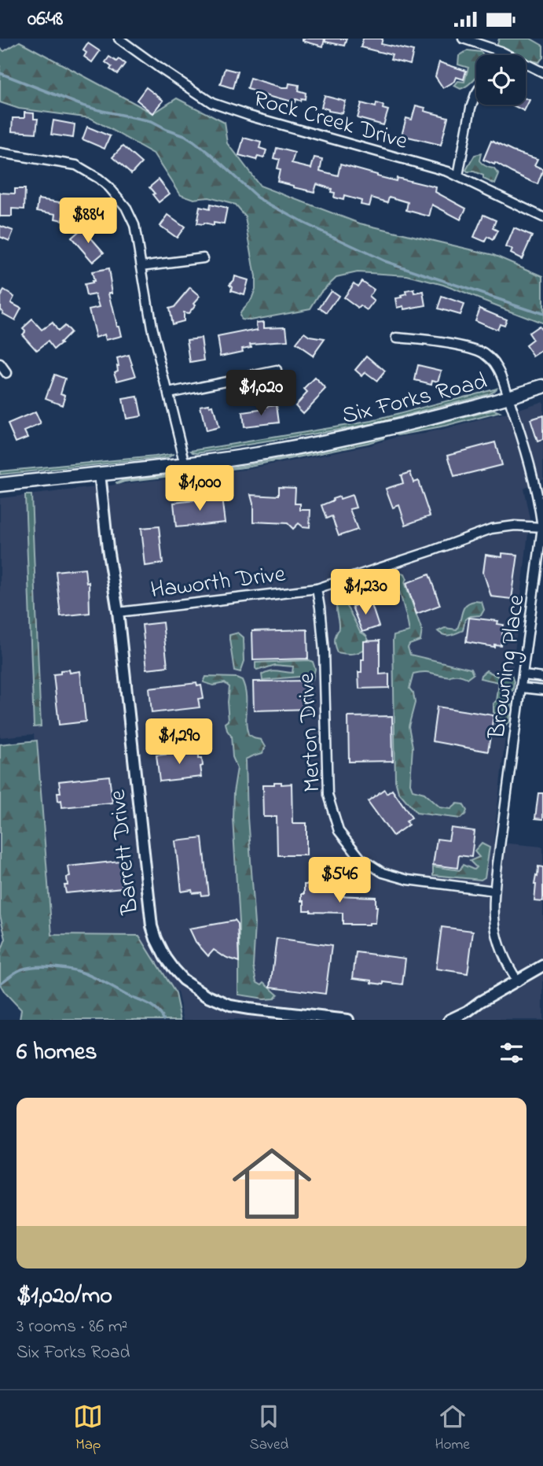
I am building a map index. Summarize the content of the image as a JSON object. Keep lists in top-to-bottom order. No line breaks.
{"streets":{"main road":["Six Forks Road"],"street":["Rock Creek Drive","Haworth Drive","Browning Place","Merton Drive","Barrett Drive"]},"crossings":[["Six Forks Road","Browning Place"],["Six Forks Road","Barrett Drive"],["Haworth Drive","Browning Place"],["Haworth Drive","Merton Drive"],["Haworth Drive","Barrett Drive"],["Browning Place","Merton Drive"]],"page":{"status":"06:48","price":["$884","$1,020","$1,000","$1,230","$1,290","$546"],"heading":"6 homes","list":[{"name":"$1,020/mo","note":"3 rooms · 86 m² · Six Forks Road"}],"tabs":["Map","Saved","Home"]}}
